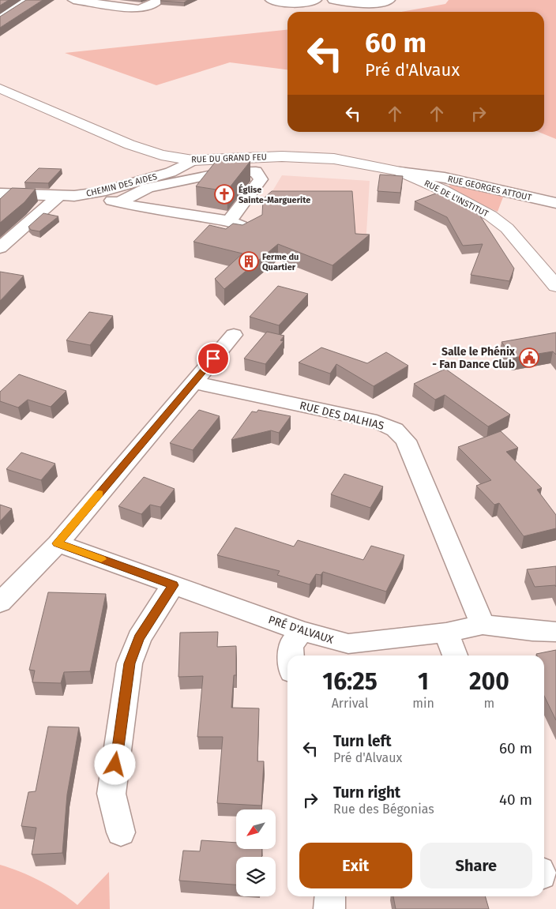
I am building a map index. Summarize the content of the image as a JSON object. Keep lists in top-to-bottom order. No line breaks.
{"streets":{"street":["RUE DU GRAND FEU","CHEMIN DES AIDES","RUE GEORGES ATTOUT","RUE DE L'INSTITUT","RUE DES DALHIAS","PRÉ D'ALVAUX"]},"crossings":[["RUE DU GRAND FEU","CHEMIN DES AIDES"],["RUE DU GRAND FEU","RUE GEORGES ATTOUT"],["RUE DU GRAND FEU","RUE DE L'INSTITUT"],["RUE GEORGES ATTOUT","RUE DE L'INSTITUT"],["RUE DES DALHIAS","PRÉ D'ALVAUX"]],"places":{"church":["Église Sainte-Marguerite"],"building":["Ferme du Quartier"],"public building":["Salle le Phénix - Fan Dance Club"]},"north":"bottom left","page":{"turn":["60 m","Pré d'Alvaux"],"eta":["16:25","Arrival","1","min","200","m"],"list":[{"name":"Turn left","note":"Pré d'Alvaux","value":"60 m"},{"name":"Turn right","note":"Rue des Bégonias","value":"40 m"}],"buttons":["Exit","Share"]}}
